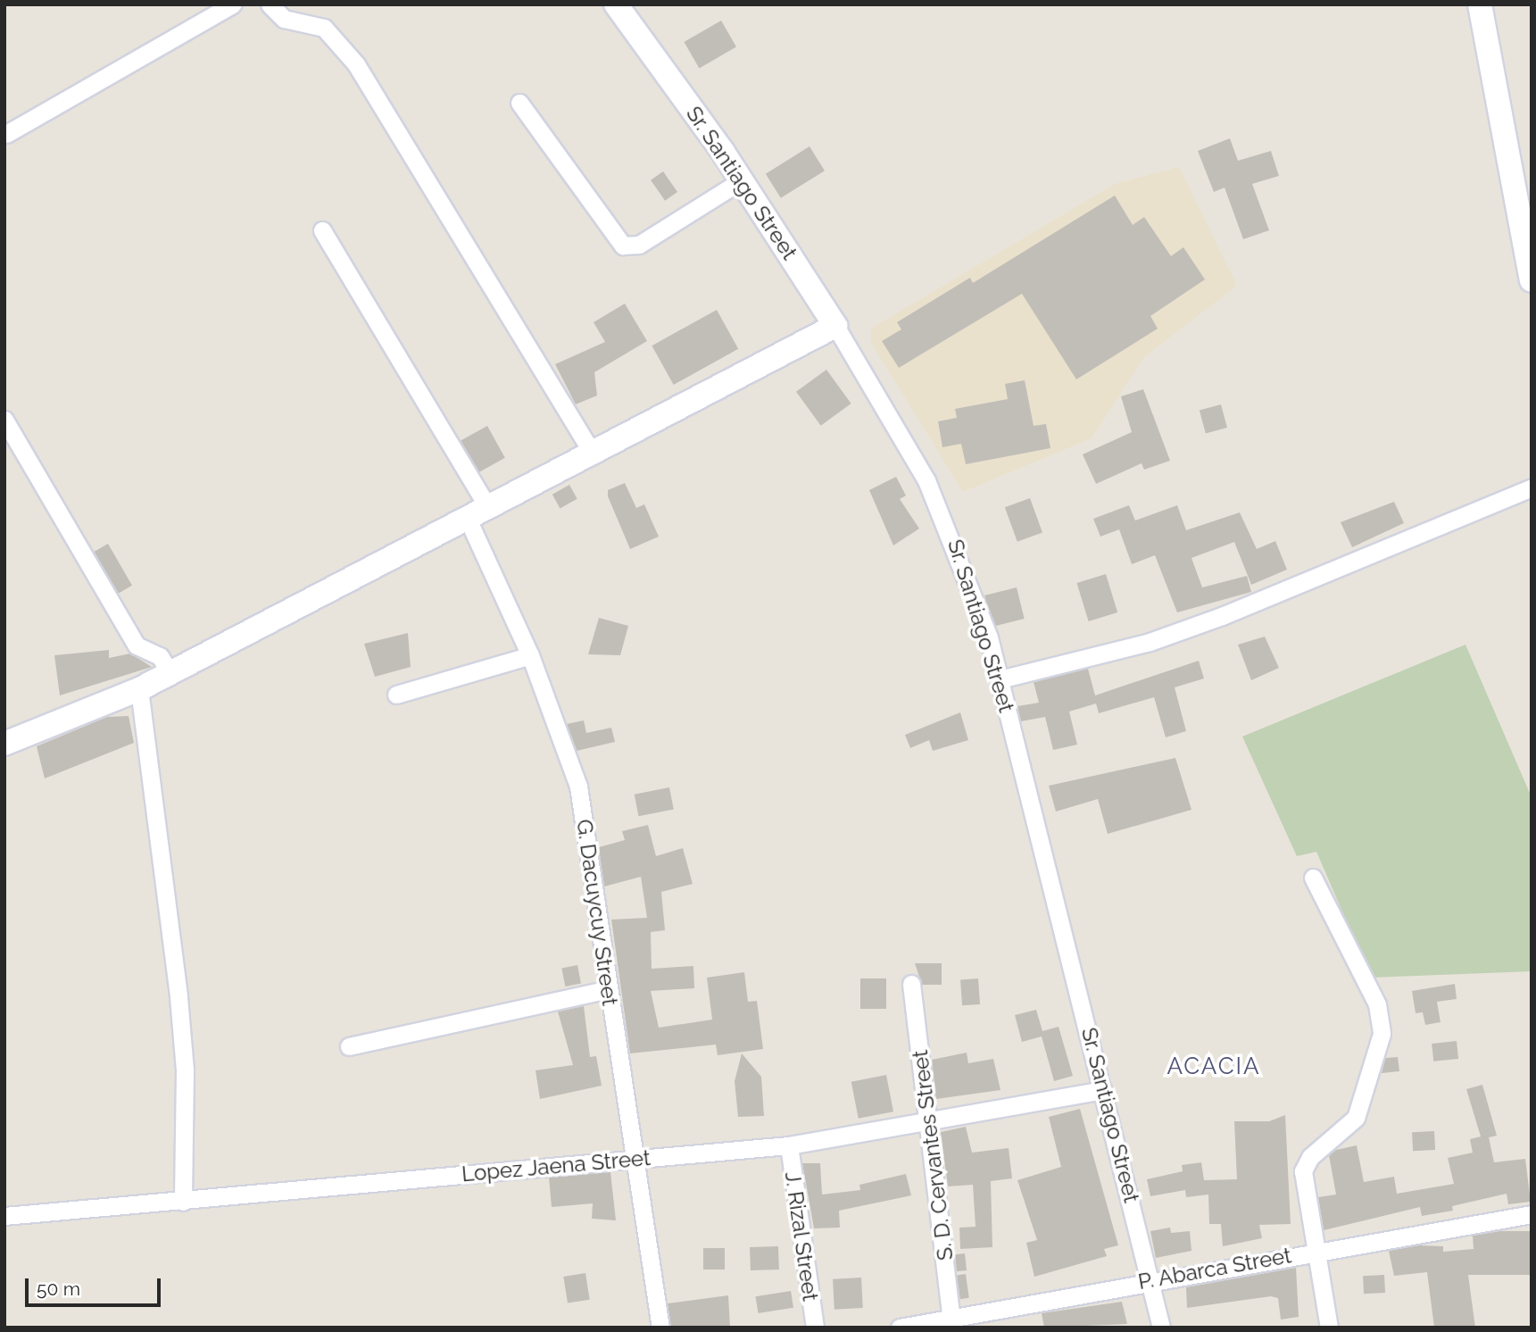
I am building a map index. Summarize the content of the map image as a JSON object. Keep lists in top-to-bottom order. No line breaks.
{"streets":{"street":["Sr. Santiago Street","G. Dacuycuy Street","S. D. Cervantes Street","Lopez Jaena Street","J. Rizal Street","P. Abarca Street"]},"crossings":[["Sr. Santiago Street","Lopez Jaena Street"],["Sr. Santiago Street","P. Abarca Street"],["G. Dacuycuy Street","Lopez Jaena Street"],["S. D. Cervantes Street","Lopez Jaena Street"],["S. D. Cervantes Street","P. Abarca Street"],["Lopez Jaena Street","J. Rizal Street"]],"districts":["ACACIA"],"scale_bar":"50 m"}
